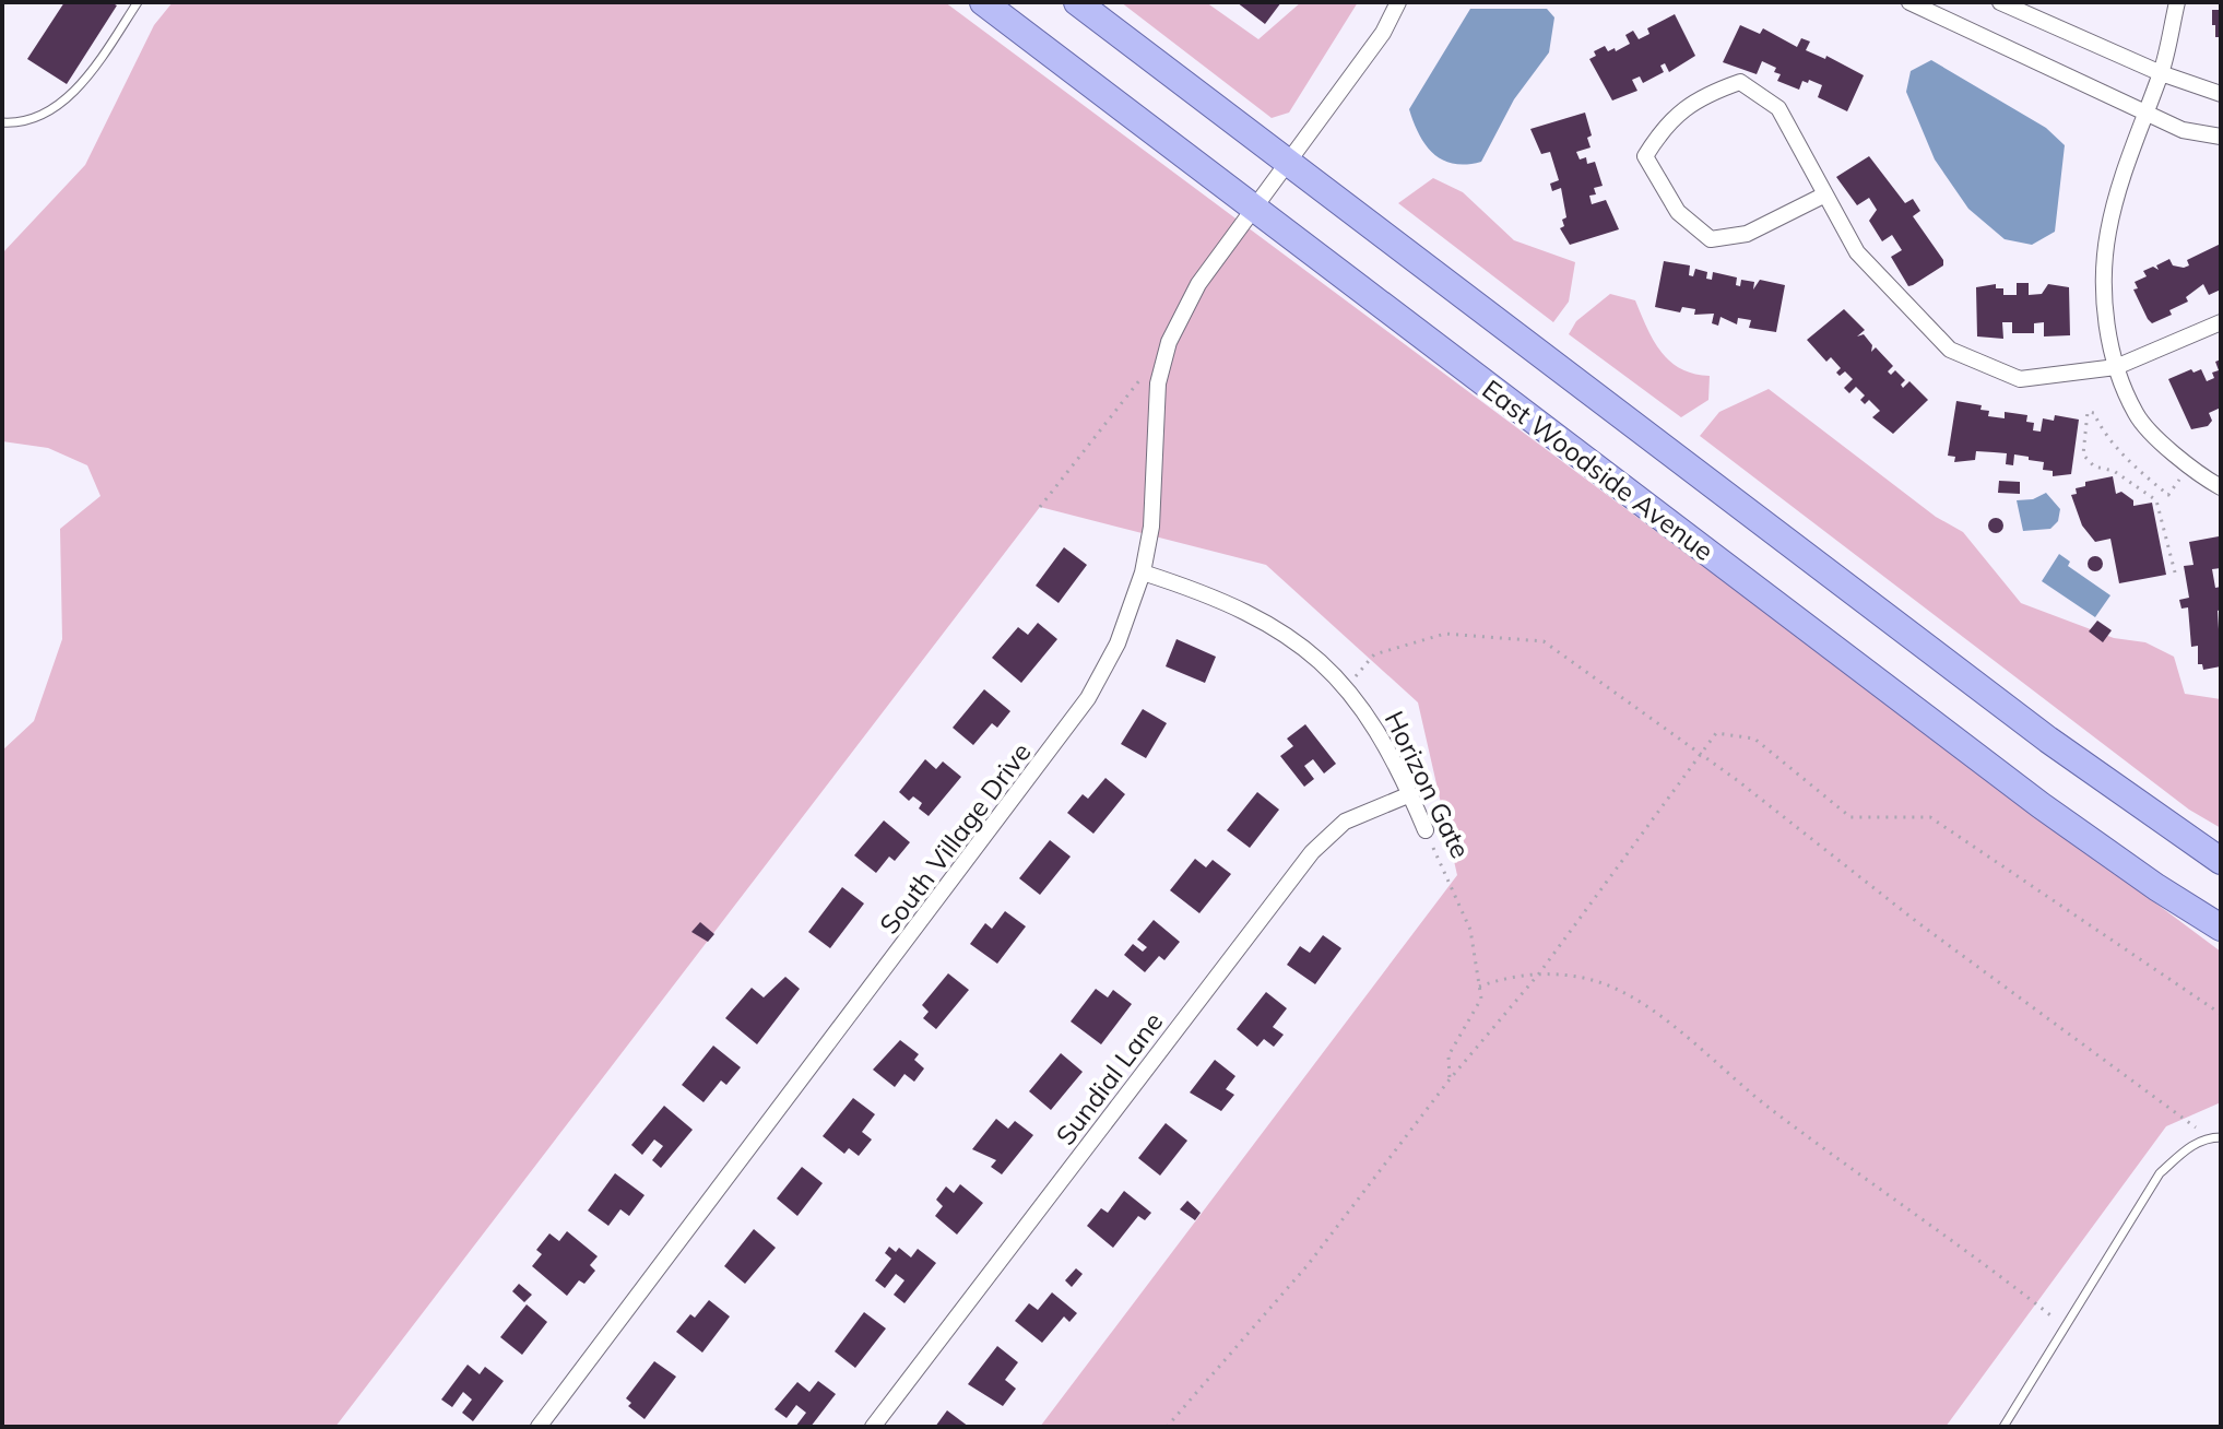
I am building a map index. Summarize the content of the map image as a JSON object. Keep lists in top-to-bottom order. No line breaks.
{"streets":{"main road":["East Woodside Avenue"],"street":["Horizon Gate","South Village Drive","Sundial Lane"]},"crossings":[["East Woodside Avenue","South Village Drive"],["Horizon Gate","South Village Drive"],["Horizon Gate","Sundial Lane"]]}
